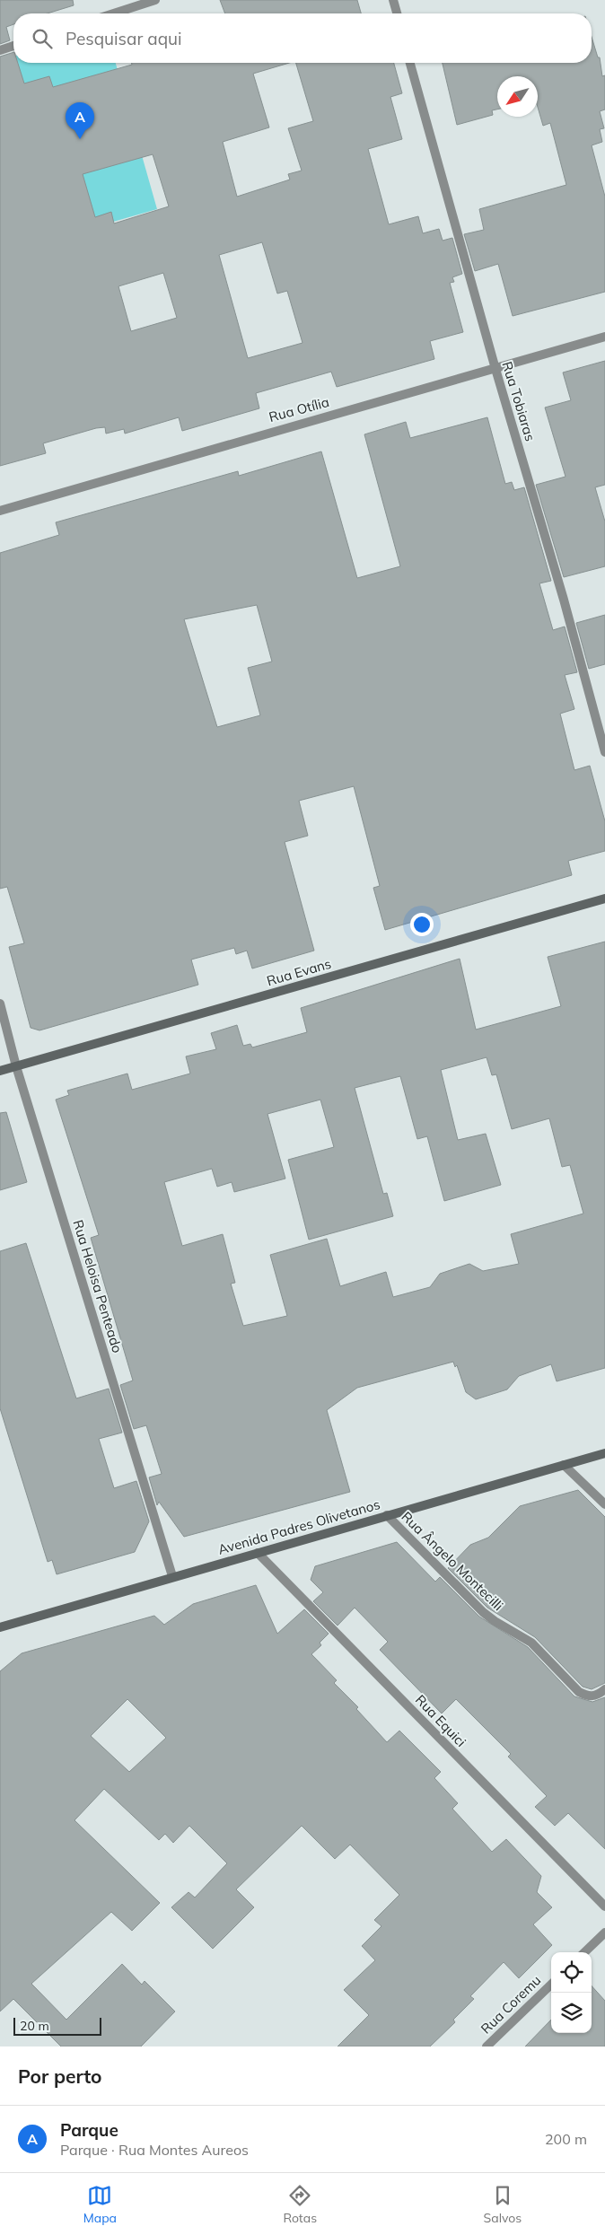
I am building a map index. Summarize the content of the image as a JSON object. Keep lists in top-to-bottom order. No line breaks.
{"streets":{"street":["Rua Tobiaras","Rua Otília","Rua Evans","Rua Heloisa Penteado","Avenida Padres Olivetanos","Rua Ângelo Montecilli","Rua Equici","Rua Coremu"]},"crossings":[["Rua Tobiaras","Rua Otília"],["Rua Evans","Rua Heloisa Penteado"],["Rua Heloisa Penteado","Avenida Padres Olivetanos"],["Avenida Padres Olivetanos","Rua Ângelo Montecilli"],["Avenida Padres Olivetanos","Rua Equici"]],"scale_bar":"20 m","north":"bottom left","page":{"search":"Pesquisar aqui","pins":"A","scale":"20 m","heading":"Por perto","list":[{"mark":"A","name":"Parque","note":"Parque · Rua Montes Aureos","value":"200 m"}],"nav":["Mapa","Rotas","Salvos"]}}
